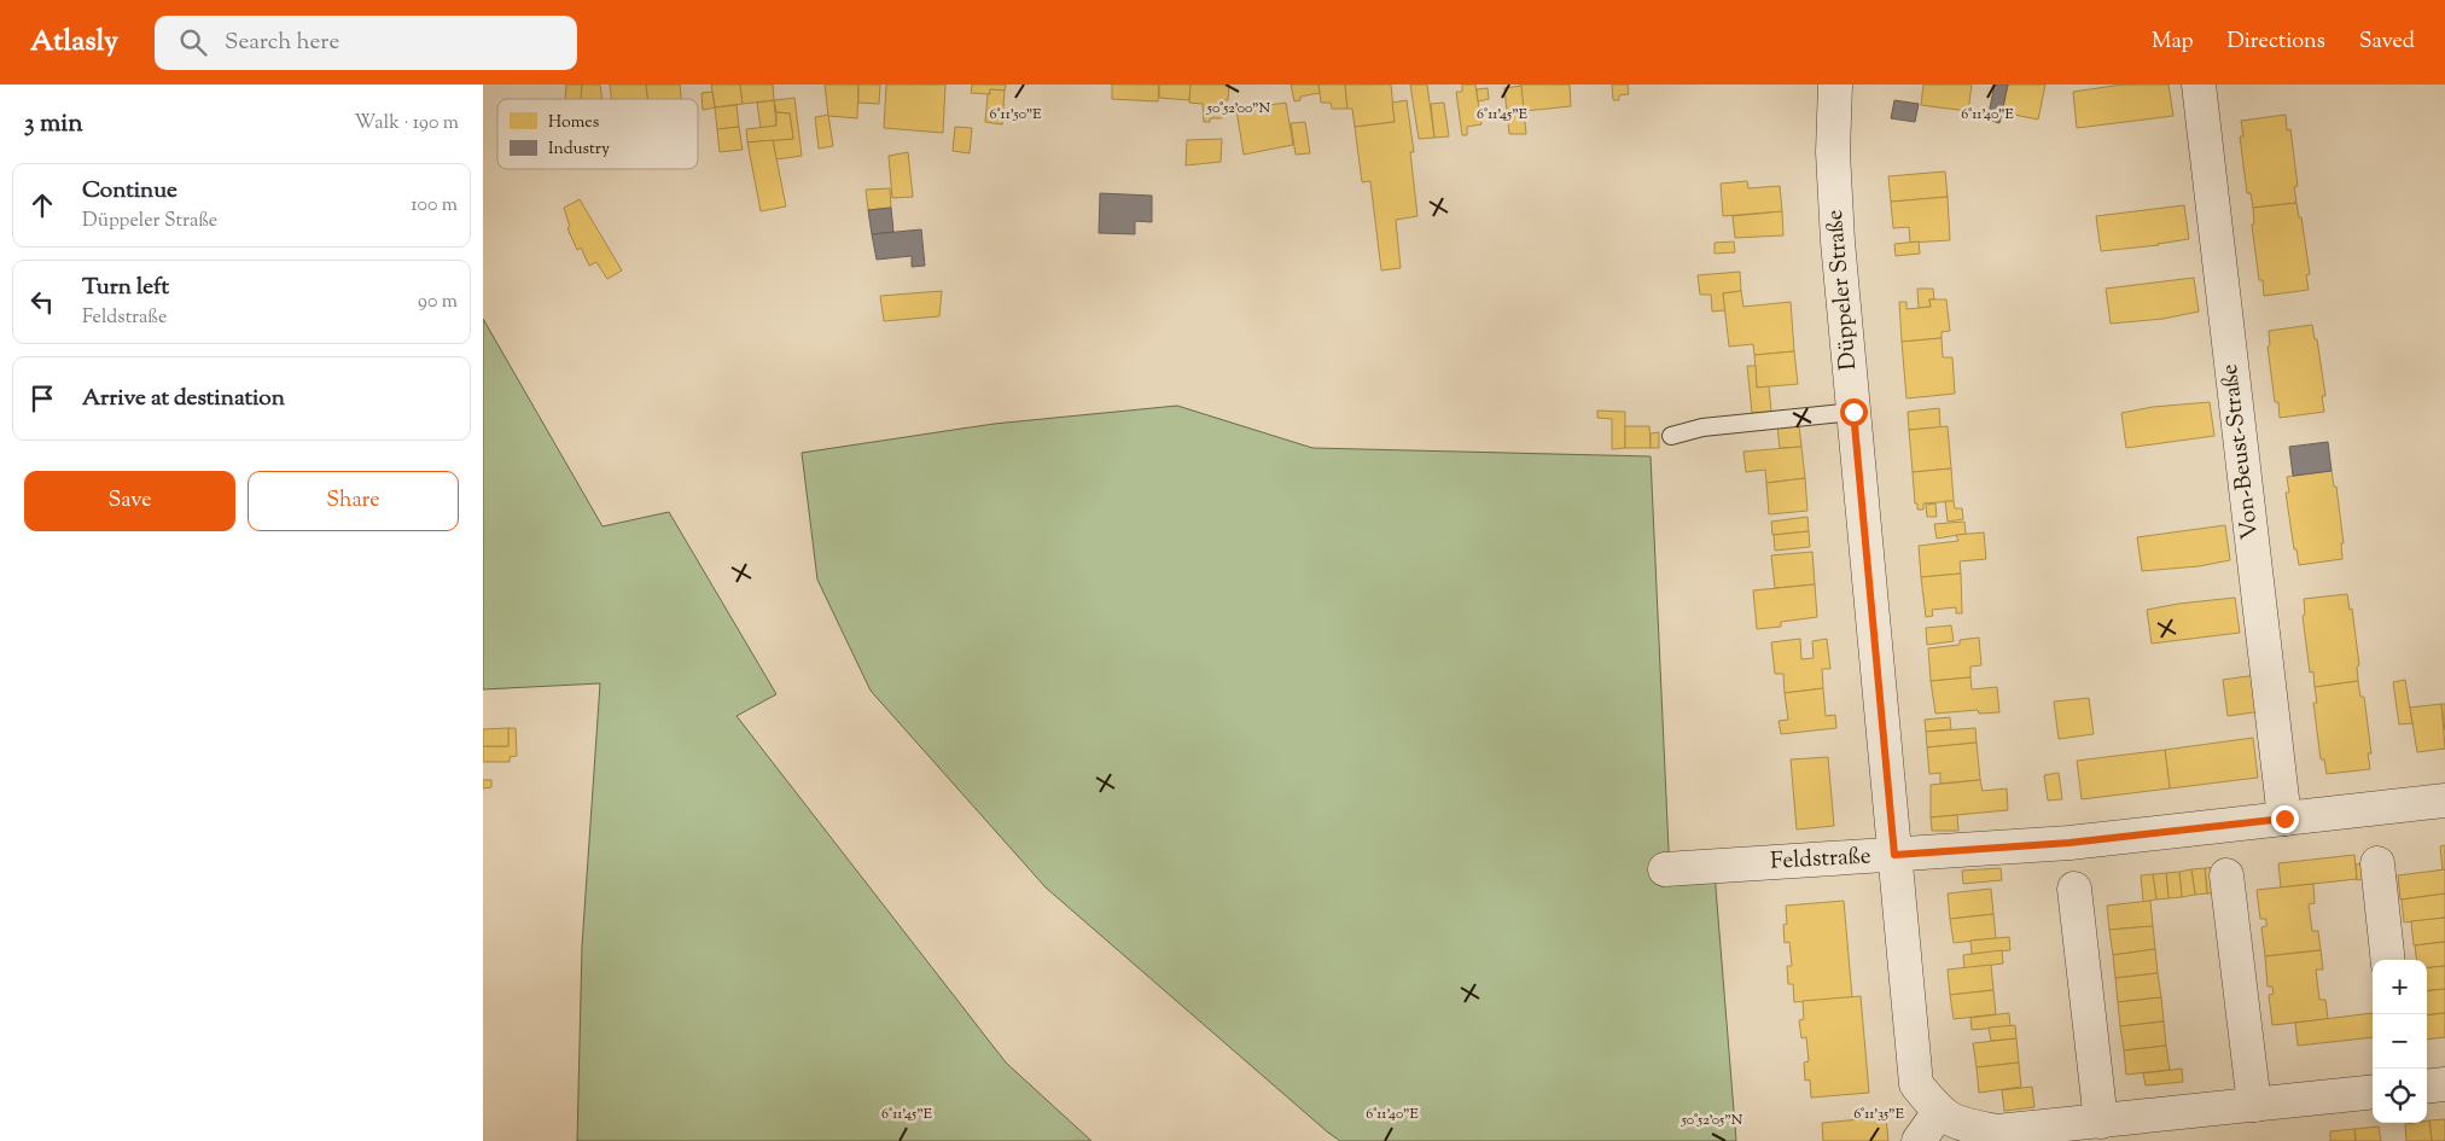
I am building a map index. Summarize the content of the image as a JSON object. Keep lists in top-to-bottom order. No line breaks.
{"streets":{"street":["Düppeler Straße","Von-Beust-Straße","Feldstraße"]},"crossings":[["Düppeler Straße","Feldstraße"],["Von-Beust-Straße","Feldstraße"]],"legend":["Homes","Industry"],"page":{"header":"Atlasly","search":"Search here","nav":["Map","Directions","Saved"],"heading":["3 min","Walk · 190 m"],"list":[["Continue","Düppeler Straße","100 m"],["Turn left","Feldstraße","90 m"],"Arrive at destination"],"buttons":["Save","Share"],"map_buttons":["+","−"]},"coordinates":["50°52'00\"N","6°11'50\"E","6°11'45\"E","6°11'40\"E","6°11'35\"E","50°52'05\"N"]}
